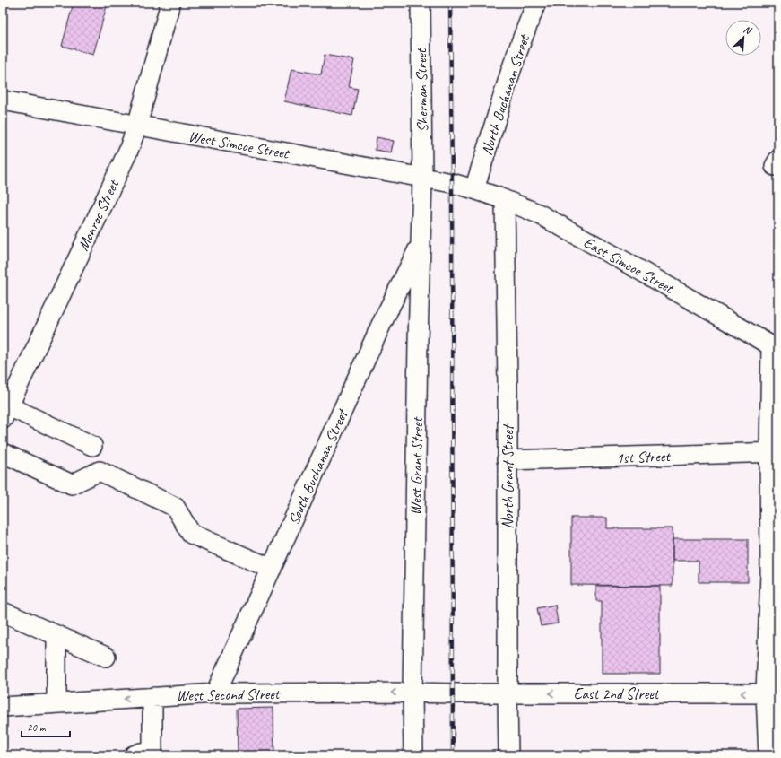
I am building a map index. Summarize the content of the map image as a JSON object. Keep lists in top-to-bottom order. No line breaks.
{"streets":{"street":["Sherman Street","North Buchanan Street","West Simcoe Street","Monroe Street","East Simcoe Street","1st Street","West Grant Street","South Buchanan Street","North Grant Street","East 2nd Street","West Second Street"]},"crossings":[["Sherman Street","West Simcoe Street"],["Sherman Street","West Grant Street"],["North Buchanan Street","West Simcoe Street"],["North Buchanan Street","East Simcoe Street"],["West Simcoe Street","Monroe Street"],["West Simcoe Street","East Simcoe Street"],["West Simcoe Street","West Grant Street"],["East Simcoe Street","North Grant Street"],["1st Street","North Grant Street"],["West Grant Street","South Buchanan Street"],["West Grant Street","West Second Street"],["South Buchanan Street","West Second Street"],["North Grant Street","East 2nd Street"],["East 2nd Street","West Second Street"]],"one_way":["East 2nd Street","West Second Street"],"scale_bar":"20 m","north":"top right"}
